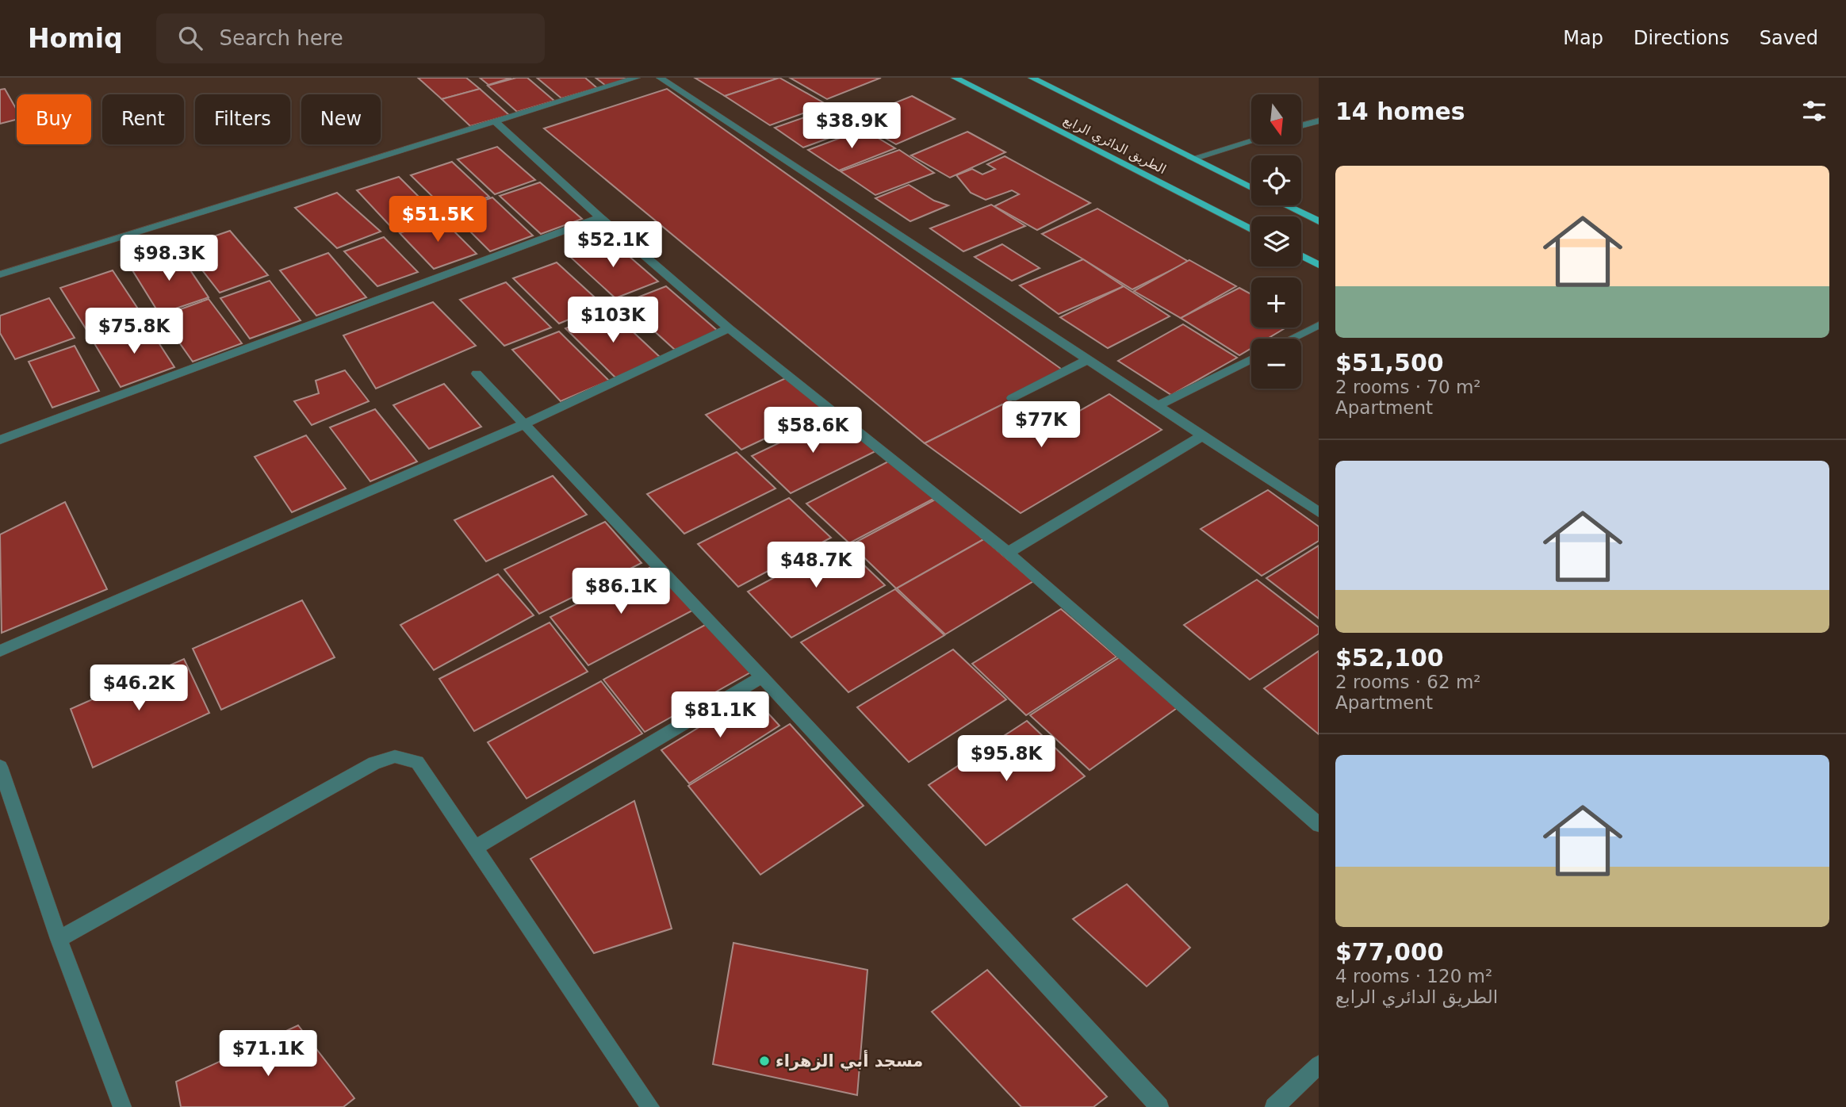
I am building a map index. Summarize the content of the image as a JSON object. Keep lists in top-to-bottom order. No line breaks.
{"streets":{"main road":["الطريق الدائري الرابع"]},"places":["مسجد أبي الزهراء"],"north":"bottom","page":{"header":"Homiq","search":"Search here","nav":["Map","Directions","Saved"],"heading":"14 homes","map_buttons":["+","−"],"chip":["Buy","Rent","Filters","New"],"price":["$38.9K","$51.5K","$52.1K","$98.3K","$103K","$75.8K","$77K","$58.6K","$48.7K","$86.1K","$46.2K","$81.1K","$95.8K","$71.1K"],"list":[{"name":"$51,500","note":"2 rooms · 70 m² · Apartment"},{"name":"$52,100","note":"2 rooms · 62 m² · Apartment"},{"name":"$77,000","note":"4 rooms · 120 m² · الطريق الدائري الرابع"}]}}
